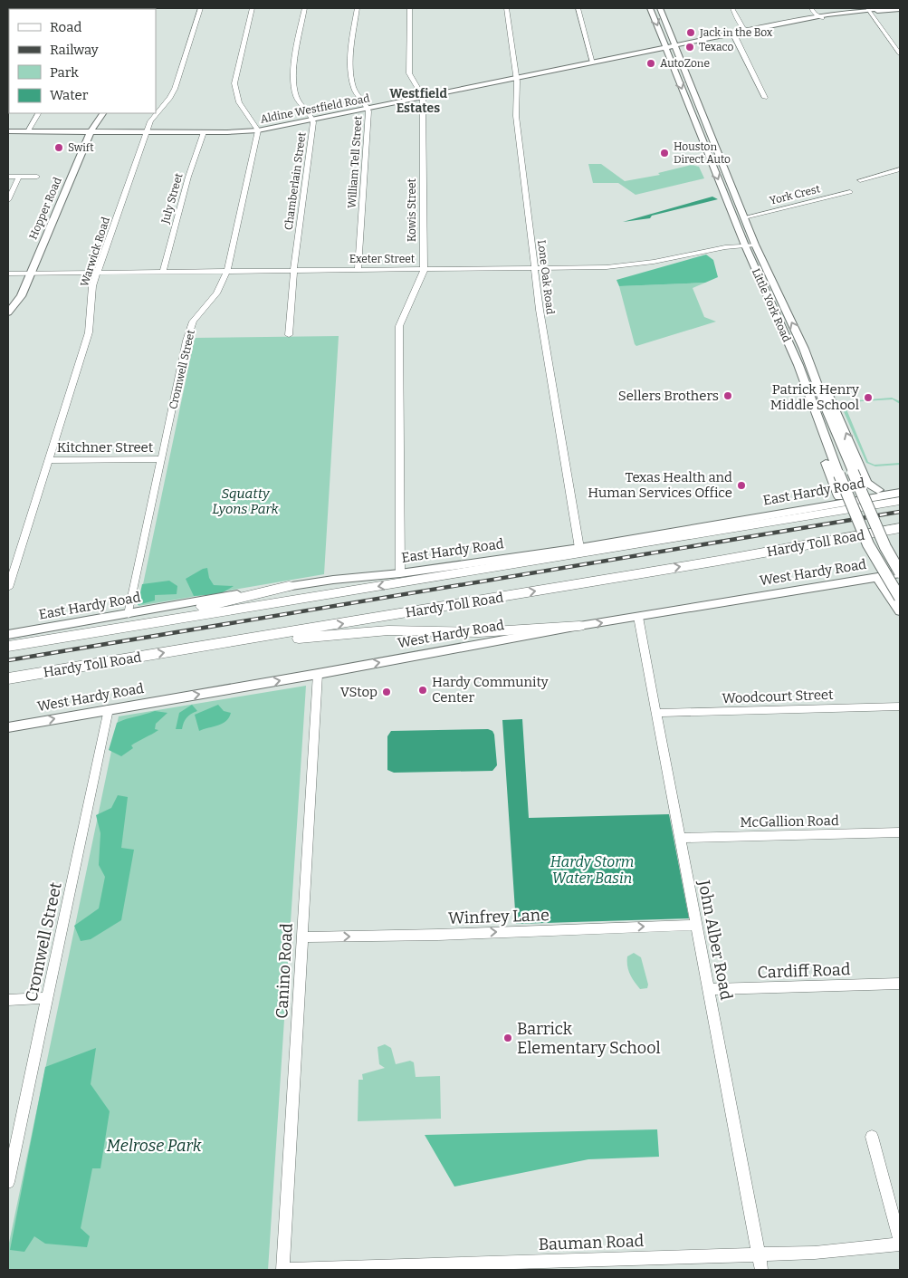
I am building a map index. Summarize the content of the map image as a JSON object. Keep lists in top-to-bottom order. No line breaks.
{"streets":{"highway":["Hardy Toll Road"],"main road":["Aldine Westfield Road","Hopper Road","Little York Road","East Hardy Road","West Hardy Road"],"street":["William Tell Street","Chamberlain Street","York Crest","July Street","Kowis Street","Warwick Road","Exeter Street","Lone Oak Road","Cromwell Street","Kitchner Street","Woodcourt Street","McGallion Road","Winfrey Lane","John Alber Road","Canino Road","Cardiff Road","Bauman Road"]},"crossings":[["Aldine Westfield Road","William Tell Street"],["Aldine Westfield Road","Chamberlain Street"],["Aldine Westfield Road","July Street"],["Aldine Westfield Road","Hopper Road"],["Aldine Westfield Road","Kowis Street"],["Aldine Westfield Road","Warwick Road"],["Aldine Westfield Road","Lone Oak Road"],["Aldine Westfield Road","Little York Road"],["Aldine Westfield Road","Cromwell Street"],["William Tell Street","Exeter Street"],["Chamberlain Street","Exeter Street"],["York Crest","Little York Road"],["July Street","Exeter Street"],["Hopper Road","Exeter Street"],["Kowis Street","Exeter Street"],["Kowis Street","East Hardy Road"],["Warwick Road","Exeter Street"],["Warwick Road","Kitchner Street"],["Exeter Street","Lone Oak Road"],["Exeter Street","Little York Road"],["Exeter Street","Cromwell Street"],["Lone Oak Road","East Hardy Road"],["Little York Road","East Hardy Road"],["Little York Road","West Hardy Road"],["Cromwell Street","Kitchner Street"],["Cromwell Street","East Hardy Road"],["Cromwell Street","West Hardy Road"],["West Hardy Road","John Alber Road"],["West Hardy Road","Canino Road"],["Woodcourt Street","John Alber Road"],["McGallion Road","John Alber Road"],["Winfrey Lane","John Alber Road"],["Winfrey Lane","Canino Road"],["John Alber Road","Cardiff Road"],["John Alber Road","Bauman Road"],["Canino Road","Bauman Road"]],"one_way":["West Hardy Road","Winfrey Lane"],"districts":["Westfield Estates"],"water":["Hardy Storm Water Basin"],"parks":["Squatty Lyons Park","Melrose Park"],"places":["Jack in the Box","Texaco","AutoZone","Swift","Houston Direct Auto","Sellers Brothers","Patrick Henry Middle School","Texas Health and Human Services Office","Hardy Community Center","VStop","Barrick Elementary School"],"legend":["Road","Railway","Park","Water"]}
